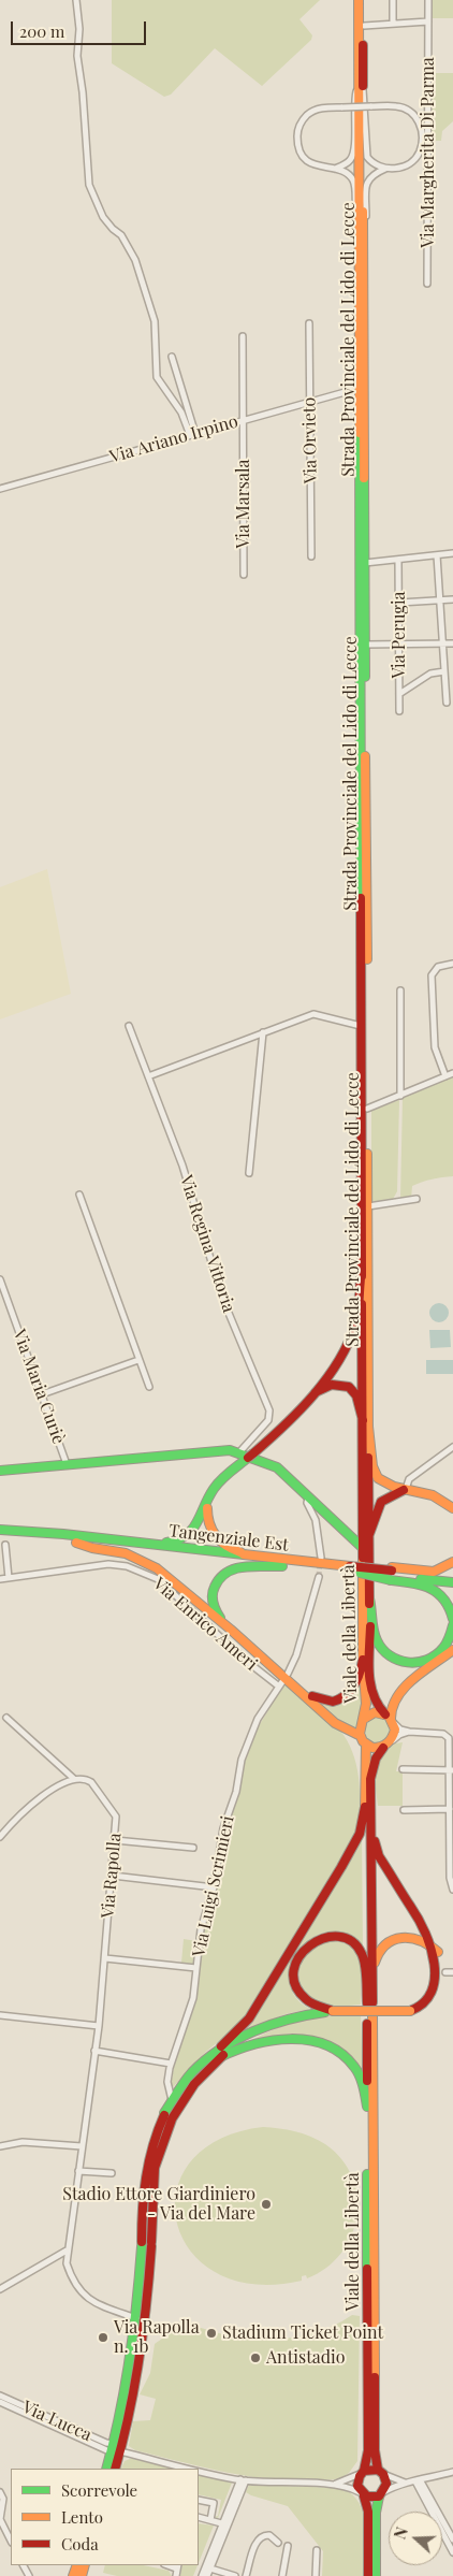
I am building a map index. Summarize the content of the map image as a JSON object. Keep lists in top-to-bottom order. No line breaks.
{"streets":{"main road":["Strada Provinciale del Lido di Lecce","Tangenziale Est","Viale della Libertà"],"street":["Via Margherita Di Parma","Via Ariano Irpino","Via Orvieto","Via Marsala","Via Perugia","Via Regina Vittoria","Via Maria Curiè","Via Enrico Ameri","Via Rapolla","Via Luigi Scrimieri","Via Lucca"]},"crossings":[["Strada Provinciale del Lido di Lecce","Viale della Libertà"],["Via Ariano Irpino","Via Orvieto"],["Via Ariano Irpino","Via Marsala"],["Via Enrico Ameri","Via Luigi Scrimieri"]],"places":["Stadio Ettore Giardiniero - Via del Mare","Stadium Ticket Point","Via Rapolla n. 1b","Antistadio"],"legend":["Scorrevole","Lento","Coda"],"scale_bar":"200 m","north":"left"}
